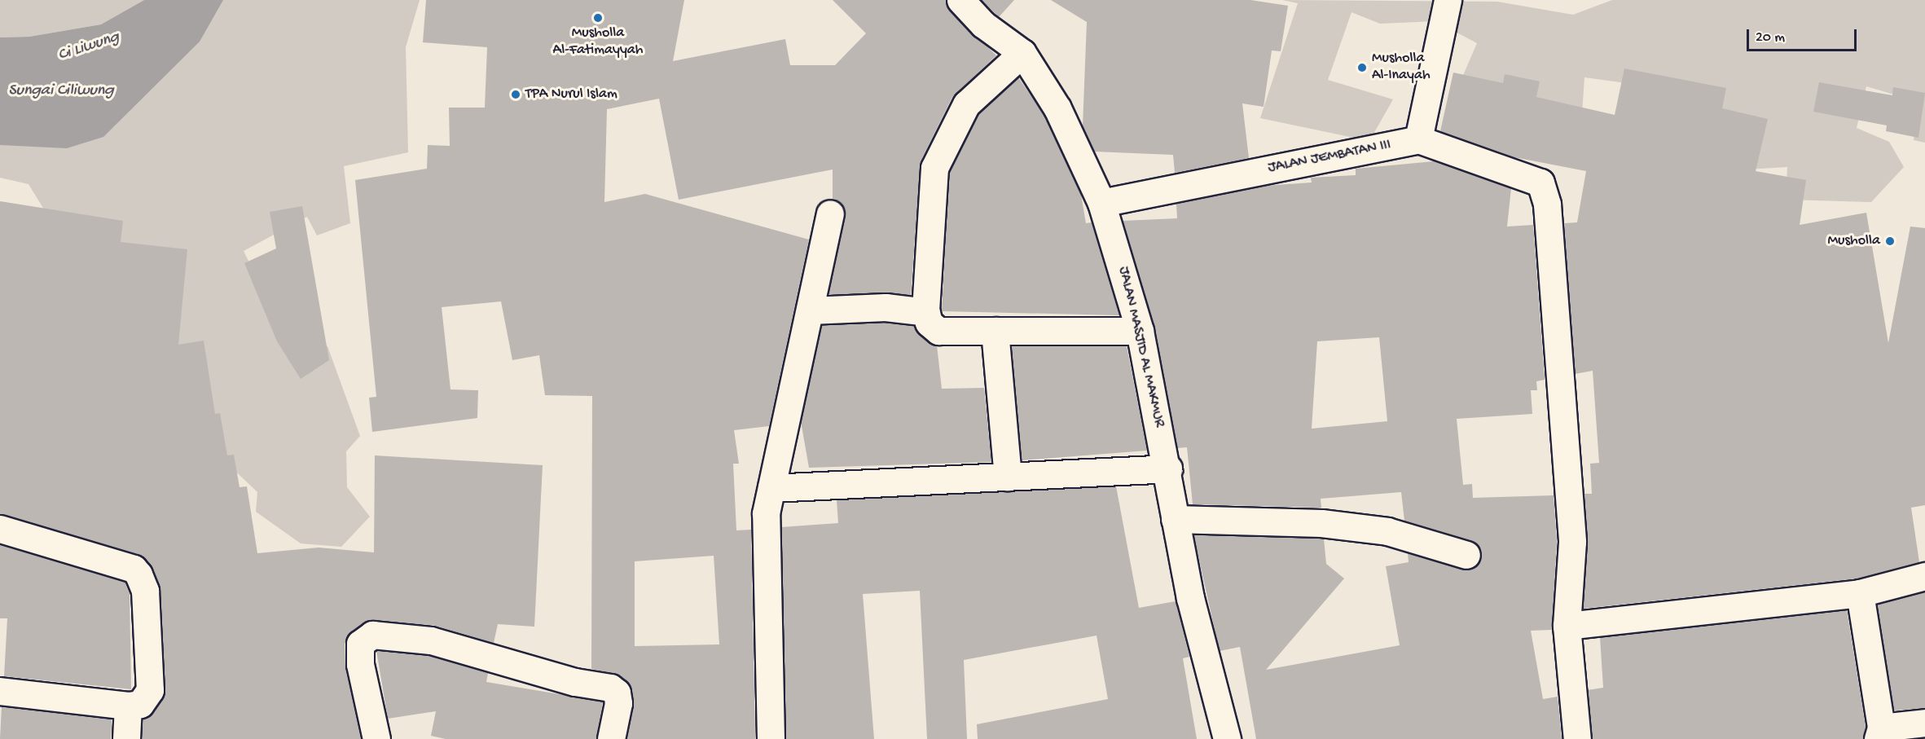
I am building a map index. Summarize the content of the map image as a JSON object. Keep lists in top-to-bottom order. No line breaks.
{"streets":{"street":["JALAN JEMBATAN III","JALAN MASJID AL MAKMUR"]},"crossings":[["JALAN JEMBATAN III","JALAN MASJID AL MAKMUR"]],"water":["Ci Liwung","Sungai Ciliwung"],"places":["Musholla Al-Fatimayyah","Musholla Al-Inayah","TPA Nurul Islam","Musholla"],"scale_bar":"20 m"}
